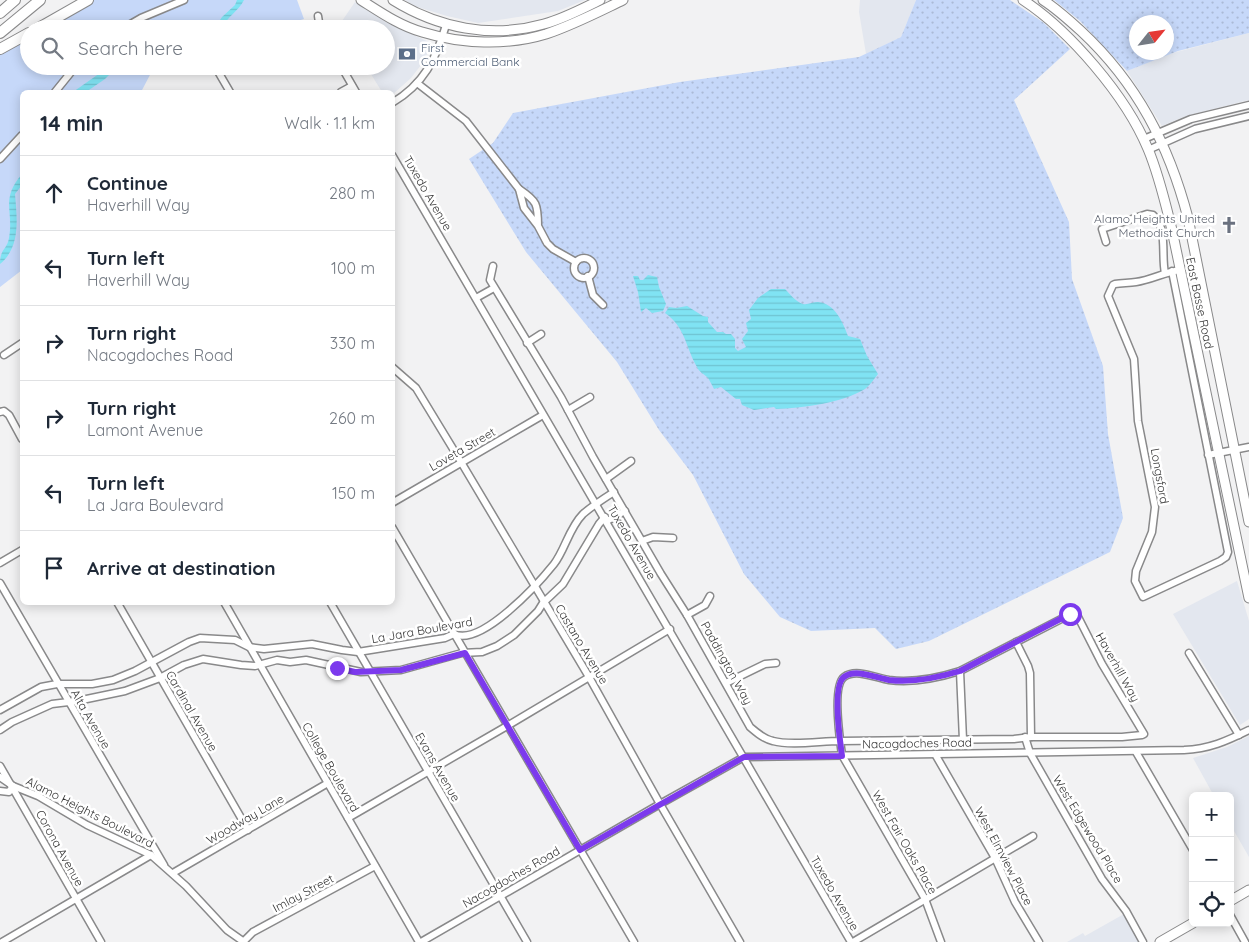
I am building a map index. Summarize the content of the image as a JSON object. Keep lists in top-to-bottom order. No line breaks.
{"streets":{"main road":["East Basse Road"],"street":["Tuxedo Avenue","Loveta Street","Longsford","La Jara Boulevard","Castano Avenue","Paddington Way","Haverhill Way","Cardinal Avenue","Alta Avenue","Nacogdoches Road","College Boulevard","Evans Avenue","Alamo Heights Boulevard","Woodway Lane","West Edgewood Place","West Fair Oaks Place","Corona Avenue","West Elmview Place","Imlay Street"]},"crossings":[["Tuxedo Avenue","Loveta Street"],["Tuxedo Avenue","La Jara Boulevard"],["Tuxedo Avenue","Nacogdoches Road"],["East Basse Road","Longsford"],["Loveta Street","Castano Avenue"],["La Jara Boulevard","Castano Avenue"],["La Jara Boulevard","Paddington Way"],["La Jara Boulevard","Cardinal Avenue"],["La Jara Boulevard","Alta Avenue"],["La Jara Boulevard","College Boulevard"],["La Jara Boulevard","Evans Avenue"],["Castano Avenue","Nacogdoches Road"],["Paddington Way","Haverhill Way"],["Paddington Way","West Edgewood Place"],["Haverhill Way","Nacogdoches Road"],["Haverhill Way","West Edgewood Place"],["Haverhill Way","West Fair Oaks Place"],["Cardinal Avenue","Woodway Lane"],["Alta Avenue","Alamo Heights Boulevard"],["Nacogdoches Road","College Boulevard"],["Nacogdoches Road","Evans Avenue"],["Nacogdoches Road","West Edgewood Place"],["Nacogdoches Road","West Fair Oaks Place"],["Nacogdoches Road","West Elmview Place"],["College Boulevard","Woodway Lane"],["College Boulevard","Imlay Street"],["Alamo Heights Boulevard","Woodway Lane"],["Alamo Heights Boulevard","Corona Avenue"],["Alamo Heights Boulevard","Imlay Street"]],"places":{"bank":["First Commercial Bank"],"church":["Alamo Heights United Methodist Church"]},"north":"top right","page":{"search":"Search here","heading":["14 min","Walk · 1.1 km"],"list":[["Continue","Haverhill Way","280 m"],["Turn left","Haverhill Way","100 m"],["Turn right","Nacogdoches Road","330 m"],["Turn right","Lamont Avenue","260 m"],["Turn left","La Jara Boulevard","150 m"],"Arrive at destination"],"map_buttons":["+","−"]}}
